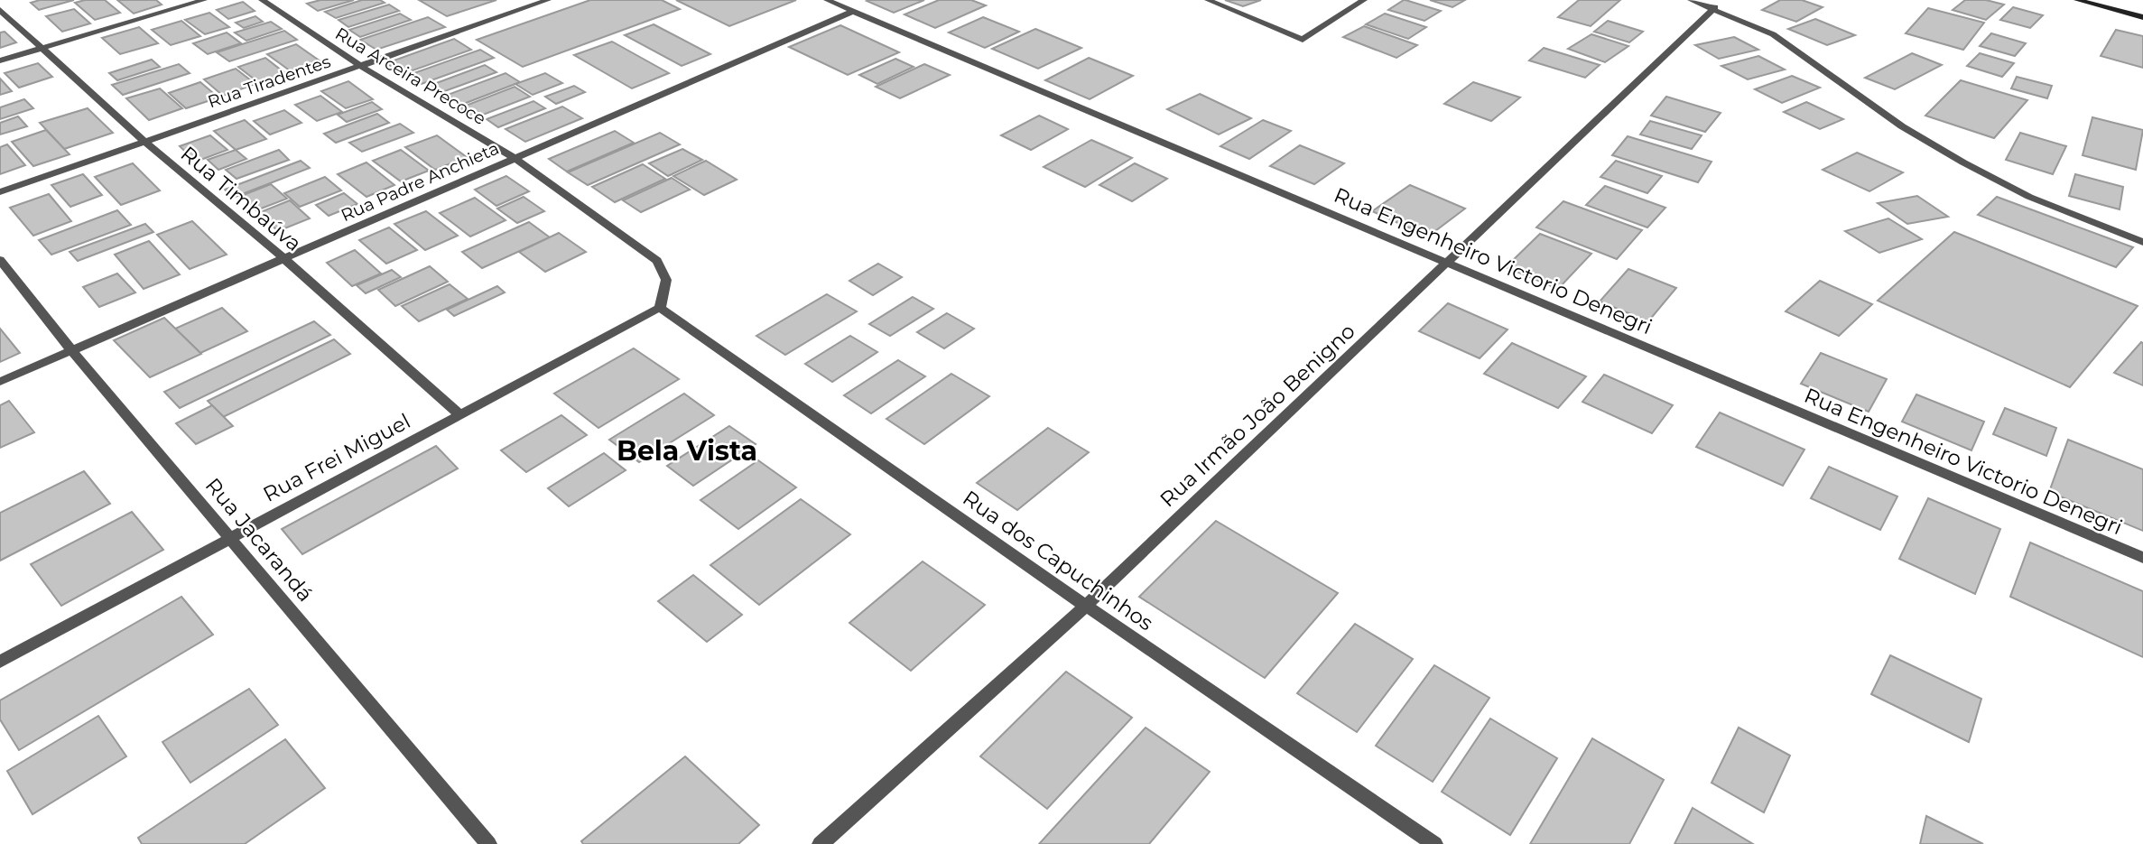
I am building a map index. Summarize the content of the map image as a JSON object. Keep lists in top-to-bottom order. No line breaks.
{"streets":{"street":["Rua Arceira Precoce","Rua Tiradentes","Rua Padre Anchieta","Rua Timbaúva","Rua Engenheiro Victorio Denegri","Rua Irmão João Benigno","Rua Frei Miguel","Rua Jacarandá","Rua dos Capuchinhos"]},"crossings":[["Rua Arceira Precoce","Rua Tiradentes"],["Rua Arceira Precoce","Rua Padre Anchieta"],["Rua Arceira Precoce","Rua Frei Miguel"],["Rua Arceira Precoce","Rua dos Capuchinhos"],["Rua Tiradentes","Rua Timbaúva"],["Rua Padre Anchieta","Rua Timbaúva"],["Rua Padre Anchieta","Rua Engenheiro Victorio Denegri"],["Rua Padre Anchieta","Rua Jacarandá"],["Rua Timbaúva","Rua Frei Miguel"],["Rua Engenheiro Victorio Denegri","Rua Irmão João Benigno"],["Rua Irmão João Benigno","Rua dos Capuchinhos"],["Rua Frei Miguel","Rua Jacarandá"],["Rua Frei Miguel","Rua dos Capuchinhos"]],"districts":["Bela Vista"]}
